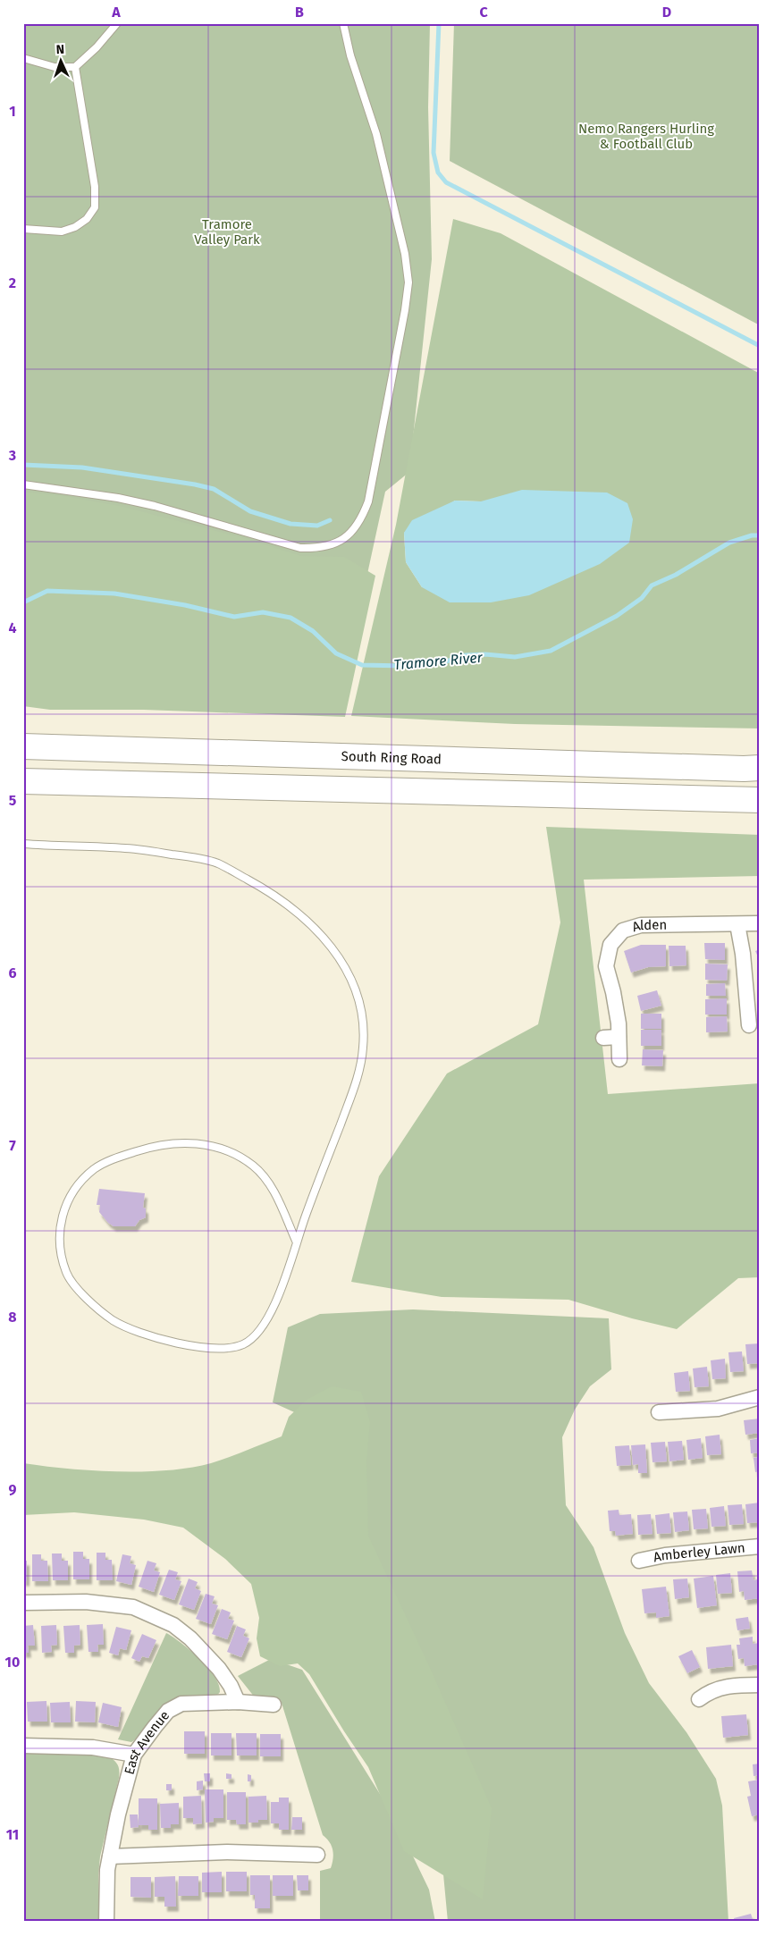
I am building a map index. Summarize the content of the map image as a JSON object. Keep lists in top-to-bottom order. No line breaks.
{"streets":{"highway":["South Ring Road"],"street":["Alden","Amberley Lawn","East Avenue"]},"water":["Tramore River"],"parks":["Nemo Rangers Hurling & Football Club","Tramore Valley Park"],"north":"top","grid":{"columns":["A","B","C","D"],"rows":["1","2","3","4","5","6","7","8","9","10","11"]}}
